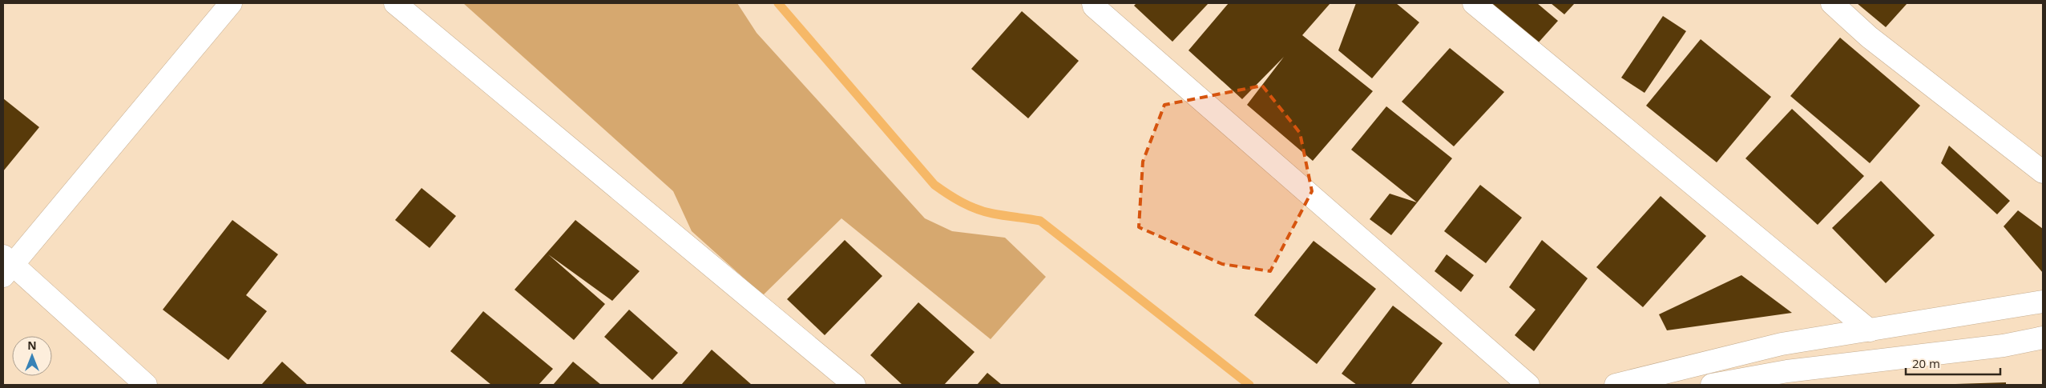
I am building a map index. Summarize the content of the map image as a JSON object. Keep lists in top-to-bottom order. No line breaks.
{"scale_bar":"20 m","north":"top"}
